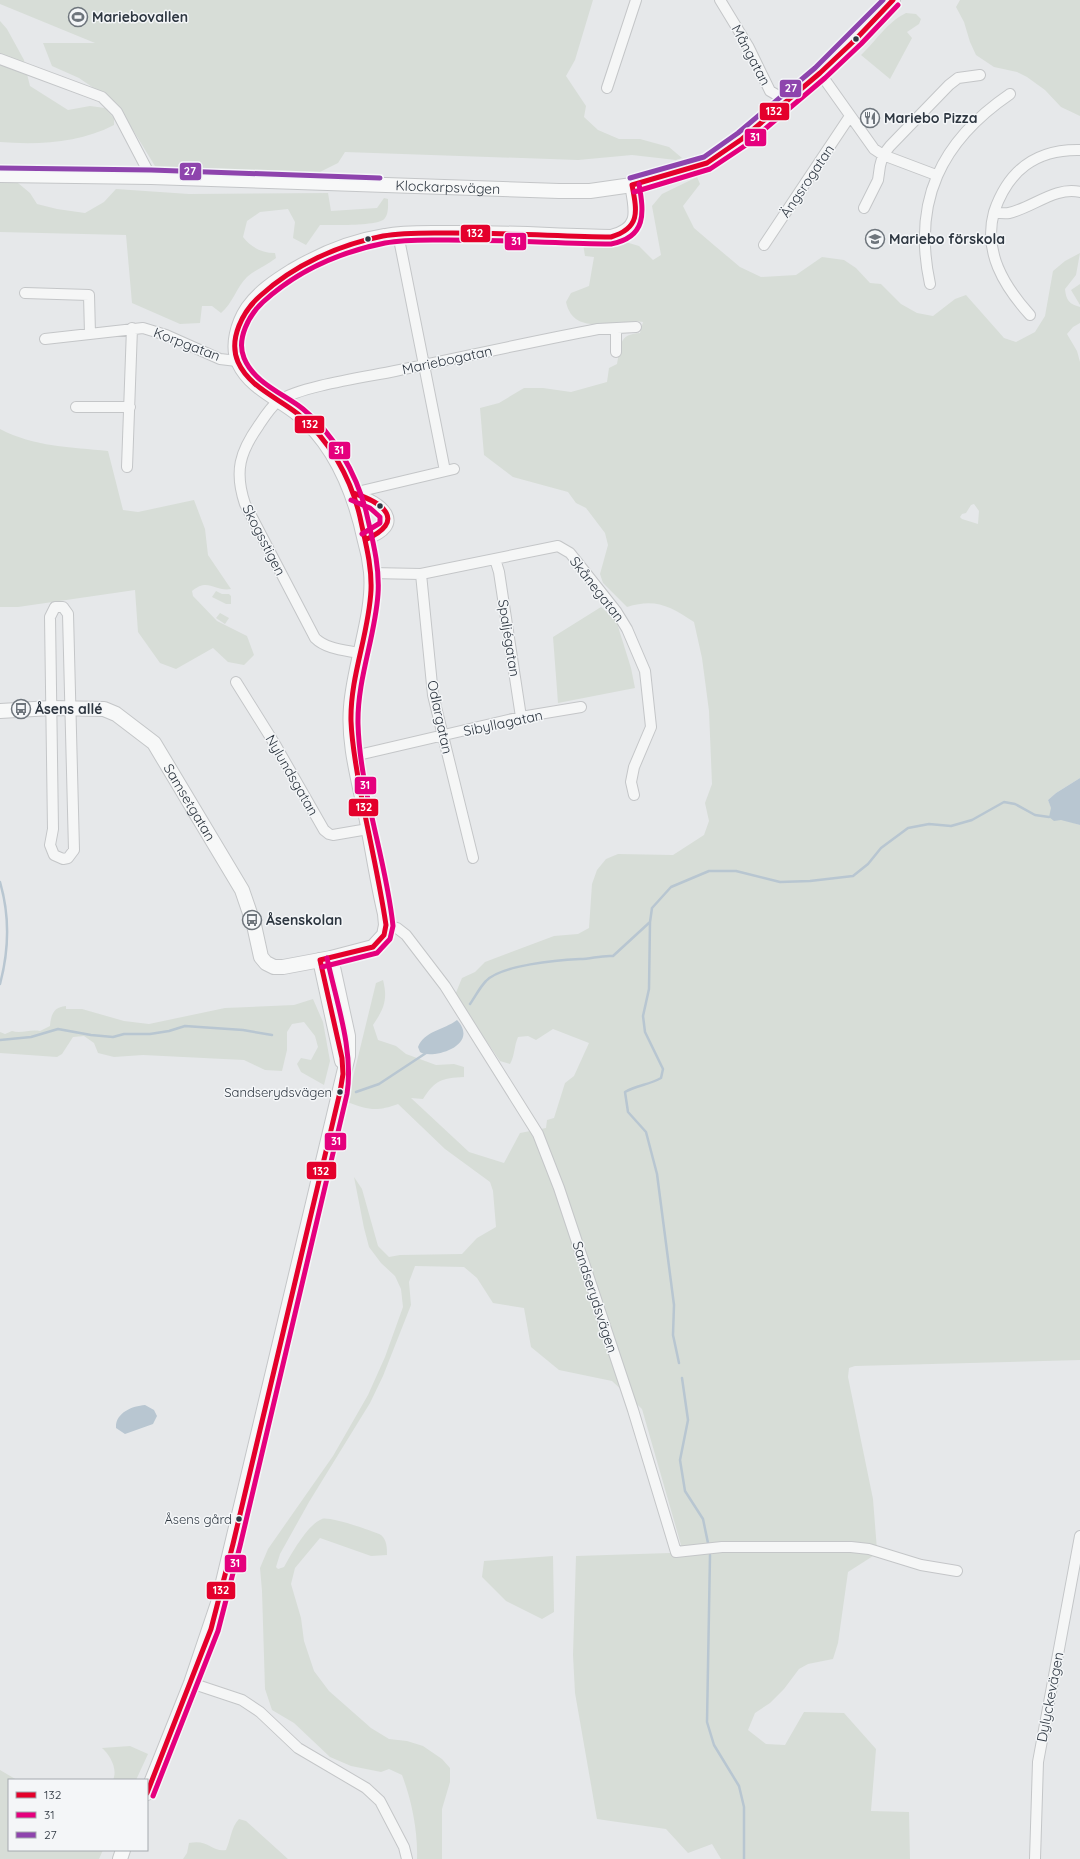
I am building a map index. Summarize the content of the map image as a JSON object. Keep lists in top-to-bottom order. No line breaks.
{"streets":{"street":["Mångatan","Ängsrogatan","Klockarpsvägen","Korpgatan","Mariebogatan","Skogsstigen","Skånegatan","Spaljégatan","Odlargatan","Sibyllagatan","Nylundsgatan","Samsetgatan","Sandserydsvägen","Dylyckevägen"]},"crossings":[["Mångatan","Klockarpsvägen"],["Mariebogatan","Skogsstigen"],["Skånegatan","Spaljégatan"],["Skånegatan","Odlargatan"],["Spaljégatan","Sibyllagatan"],["Odlargatan","Sibyllagatan"],["Samsetgatan","Sandserydsvägen"]],"places":{"sports":["Mariebovallen"],"restaurant":["Mariebo Pizza"],"school or university":["Mariebo förskola"],"bus stop":["Åsens allé","Åsenskolan"],"other":["Sandserydsvägen","Åsens gård"]},"lines":["transit line 132","transit line 27","transit line 31"],"legend":["132","31","27"]}
